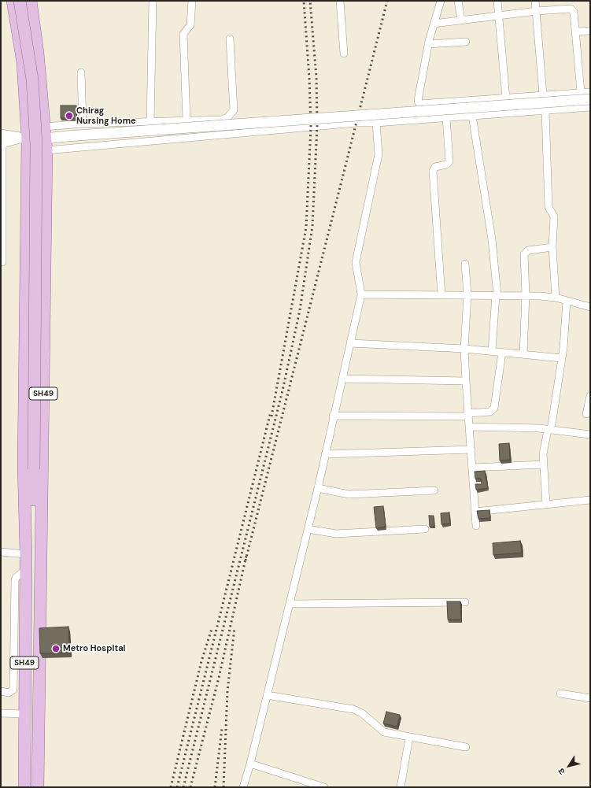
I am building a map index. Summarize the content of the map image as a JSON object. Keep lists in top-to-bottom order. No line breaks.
{"streets":{"main road":["SH49"]},"places":["Chirag Nursing Home","Metro Hospital"],"north":"bottom left"}
